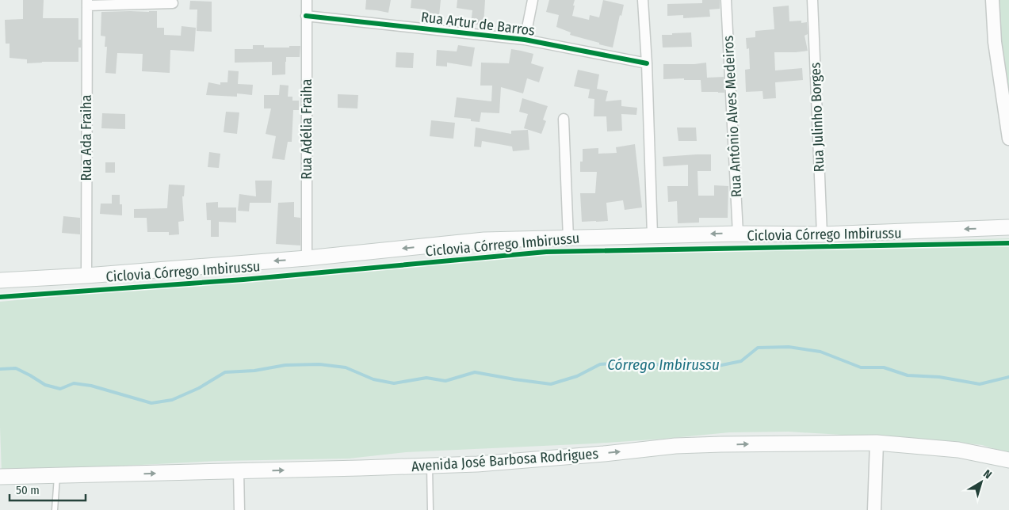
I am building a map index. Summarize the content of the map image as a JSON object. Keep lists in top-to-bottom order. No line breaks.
{"streets":{"main road":["Avenida José Barbosa Rodrigues"],"street":["Rua Artur de Barros","Rua Antônio Alves Medeiros","Rua Julinho Borges","Rua Adélia Fraiha","Rua Ada Fraiha"],"cycle path":["Ciclovia Córrego Imbirussu"]},"crossings":[["Rua Artur de Barros","Rua Adélia Fraiha"]],"one_way":["Avenida José Barbosa Rodrigues"],"water":["Córrego Imbirussu"],"scale_bar":"50 m","north":"top right"}
